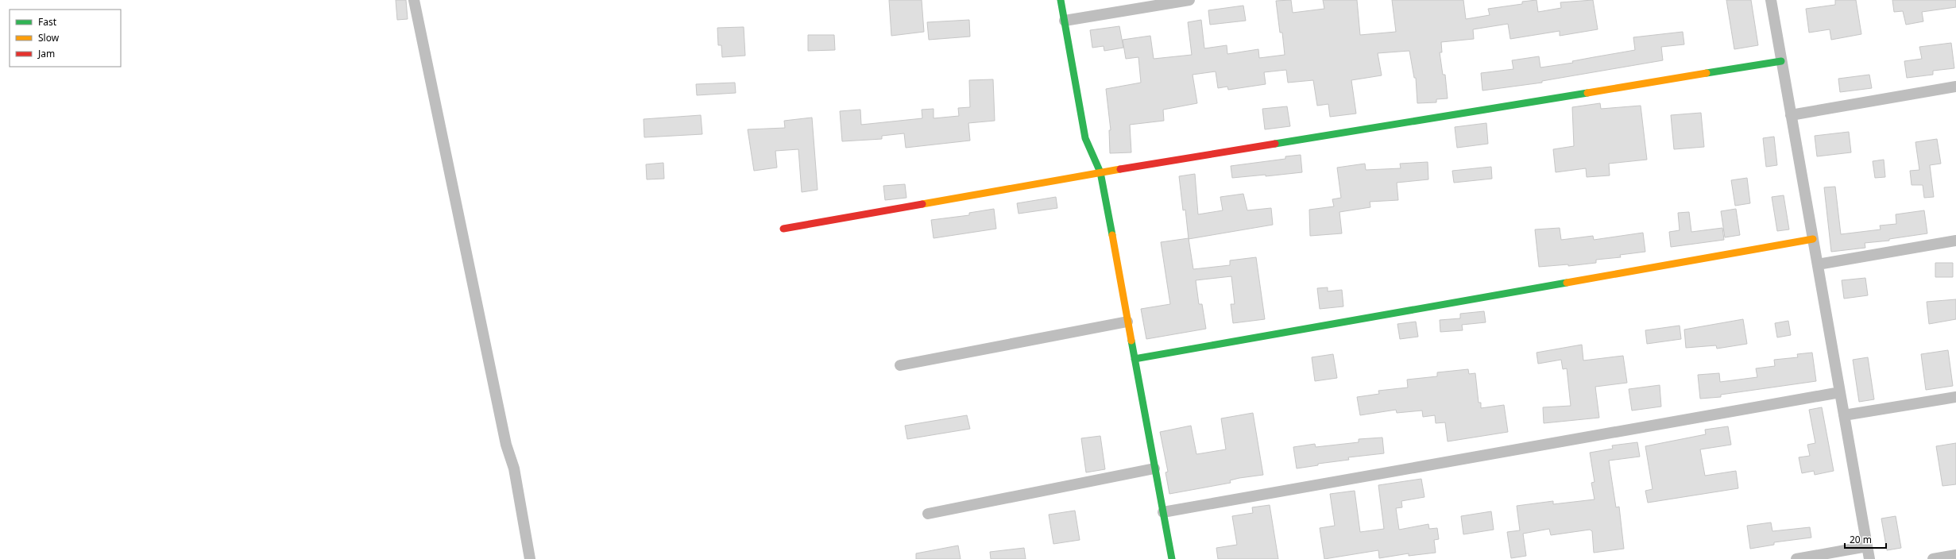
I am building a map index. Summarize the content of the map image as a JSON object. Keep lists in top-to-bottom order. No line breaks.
{"legend":["Fast","Slow","Jam"],"scale_bar":"20 m"}
